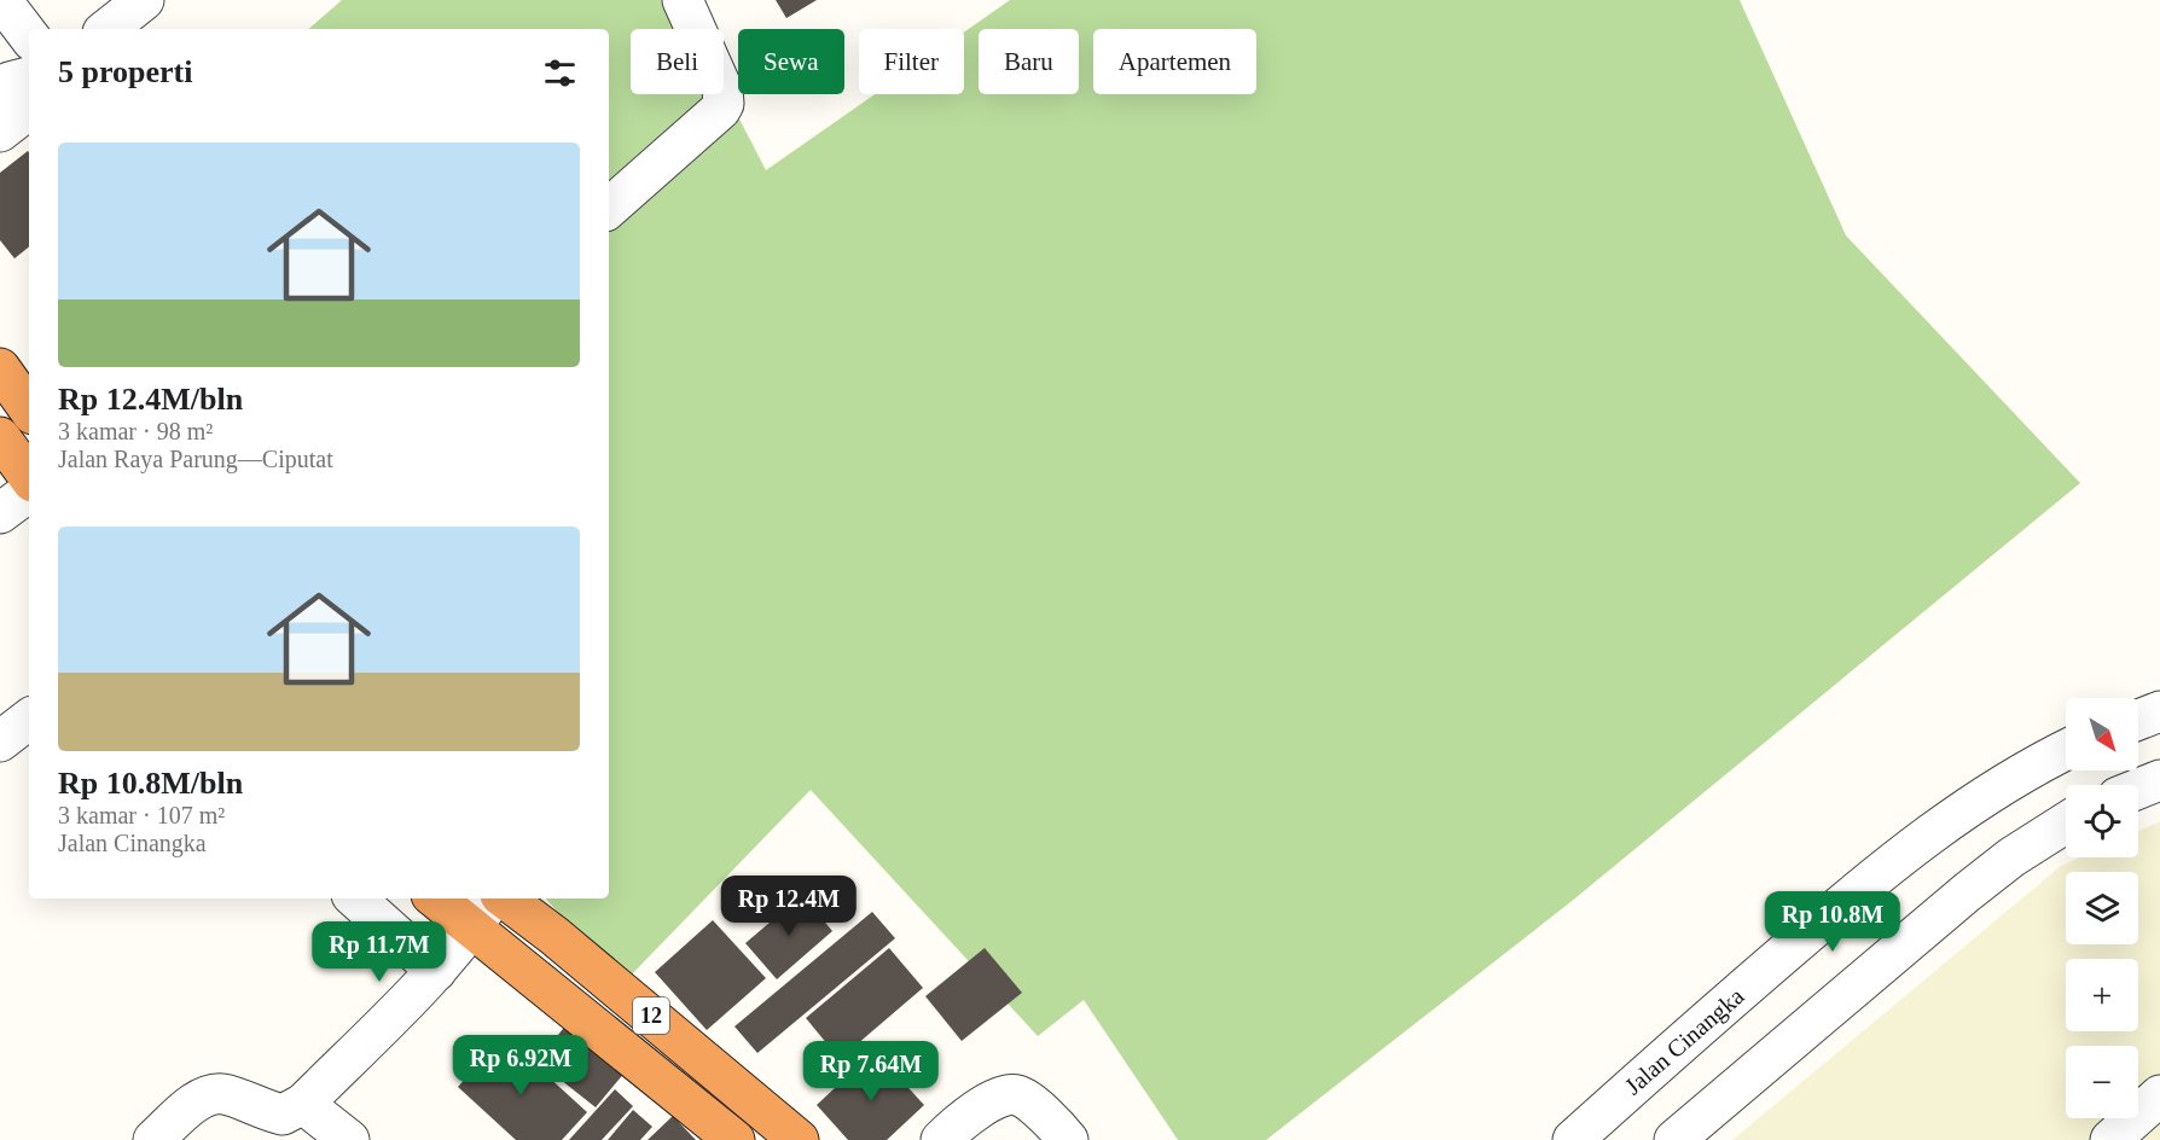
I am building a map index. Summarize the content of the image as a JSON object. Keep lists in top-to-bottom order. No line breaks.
{"streets":{"highway":["12"],"street":["Jalan Cinangka"]},"north":"bottom right","page":{"chip":["Beli","Sewa","Filter","Baru","Apartemen"],"heading":"5 properti","list":[{"name":"Rp 12.4M/bln","note":"3 kamar · 98 m² · Jalan Raya Parung—Ciputat"},{"name":"Rp 10.8M/bln","note":"3 kamar · 107 m² · Jalan Cinangka"}],"map_buttons":["+","−"],"price":["Rp 12.4M","Rp 10.8M","Rp 11.7M","Rp 6.92M","Rp 7.64M"]}}
